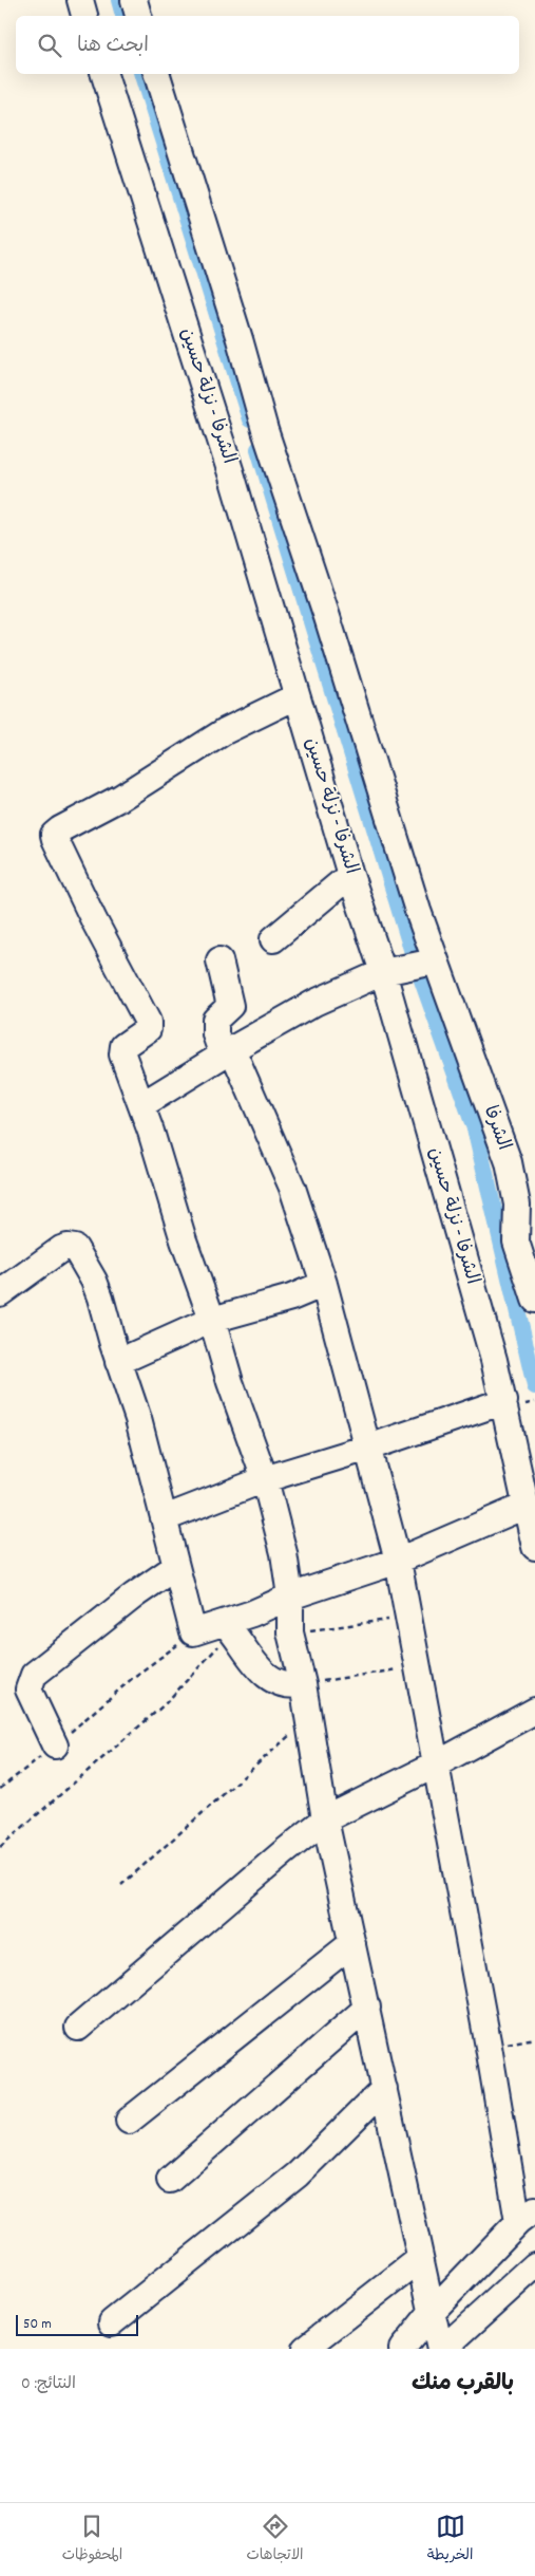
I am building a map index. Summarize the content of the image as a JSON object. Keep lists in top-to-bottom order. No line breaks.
{"streets":{"street":["الشرفا - نزلة حسين","الشرفا"]},"crossings":[["الشرفا - نزلة حسين","الشرفا"]],"scale_bar":"50 m","page":{"search":"ابحث هنا","scale":"50 m","heading":["بالقرب منك","النتائج: 0"],"nav":["الخريطة","الاتجاهات","المحفوظات"]}}
